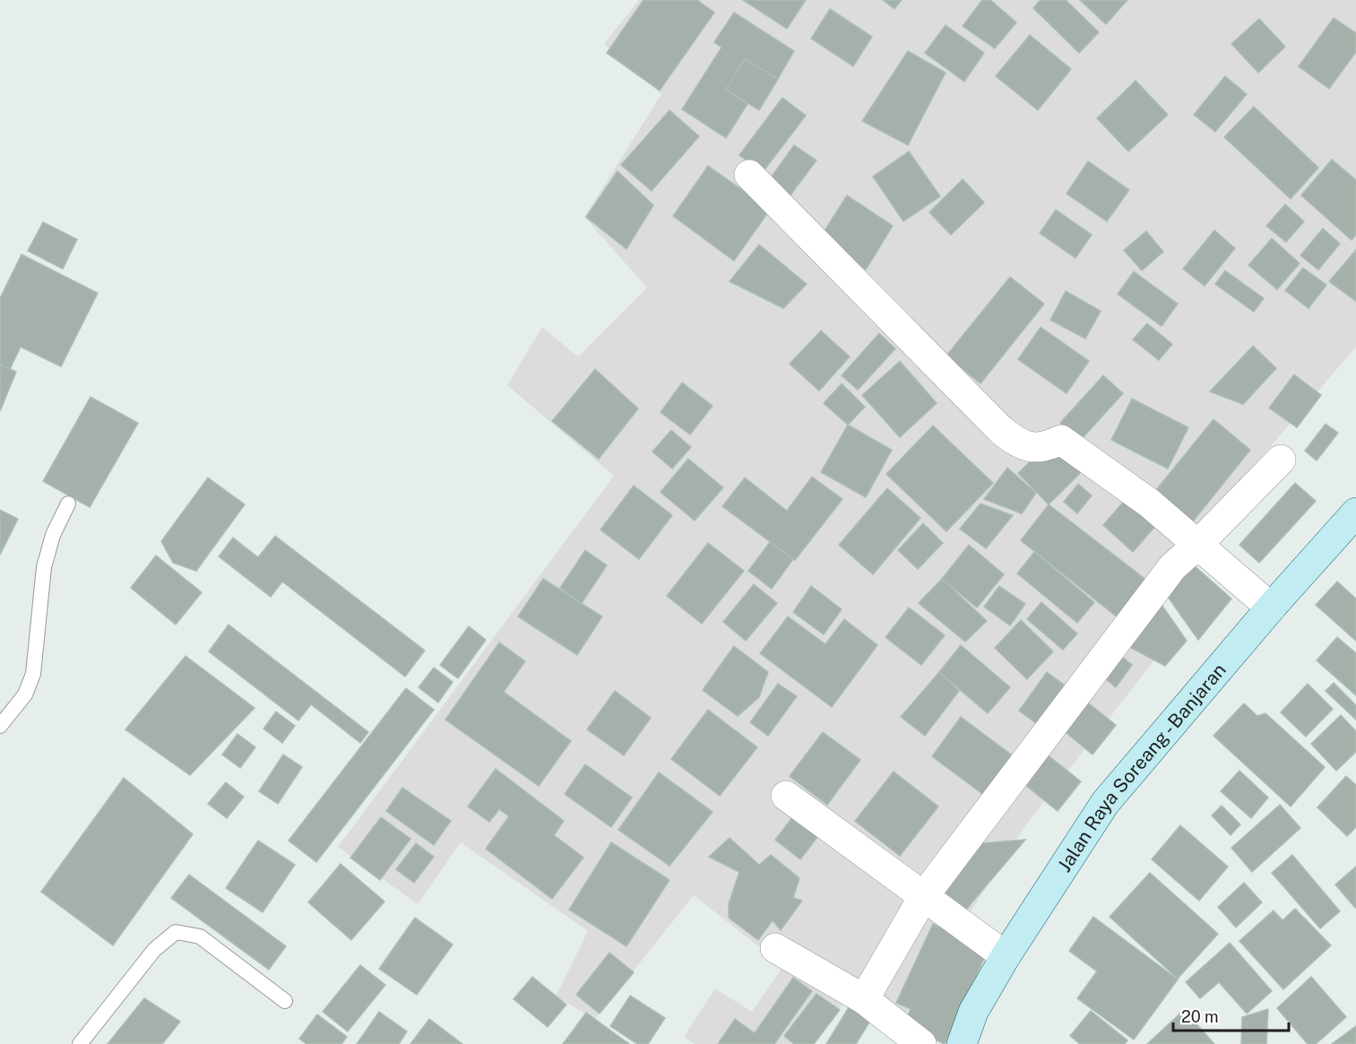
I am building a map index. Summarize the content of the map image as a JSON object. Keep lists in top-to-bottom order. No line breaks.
{"streets":{"main road":["Jalan Raya Soreang - Banjaran"]},"scale_bar":"20 m"}
